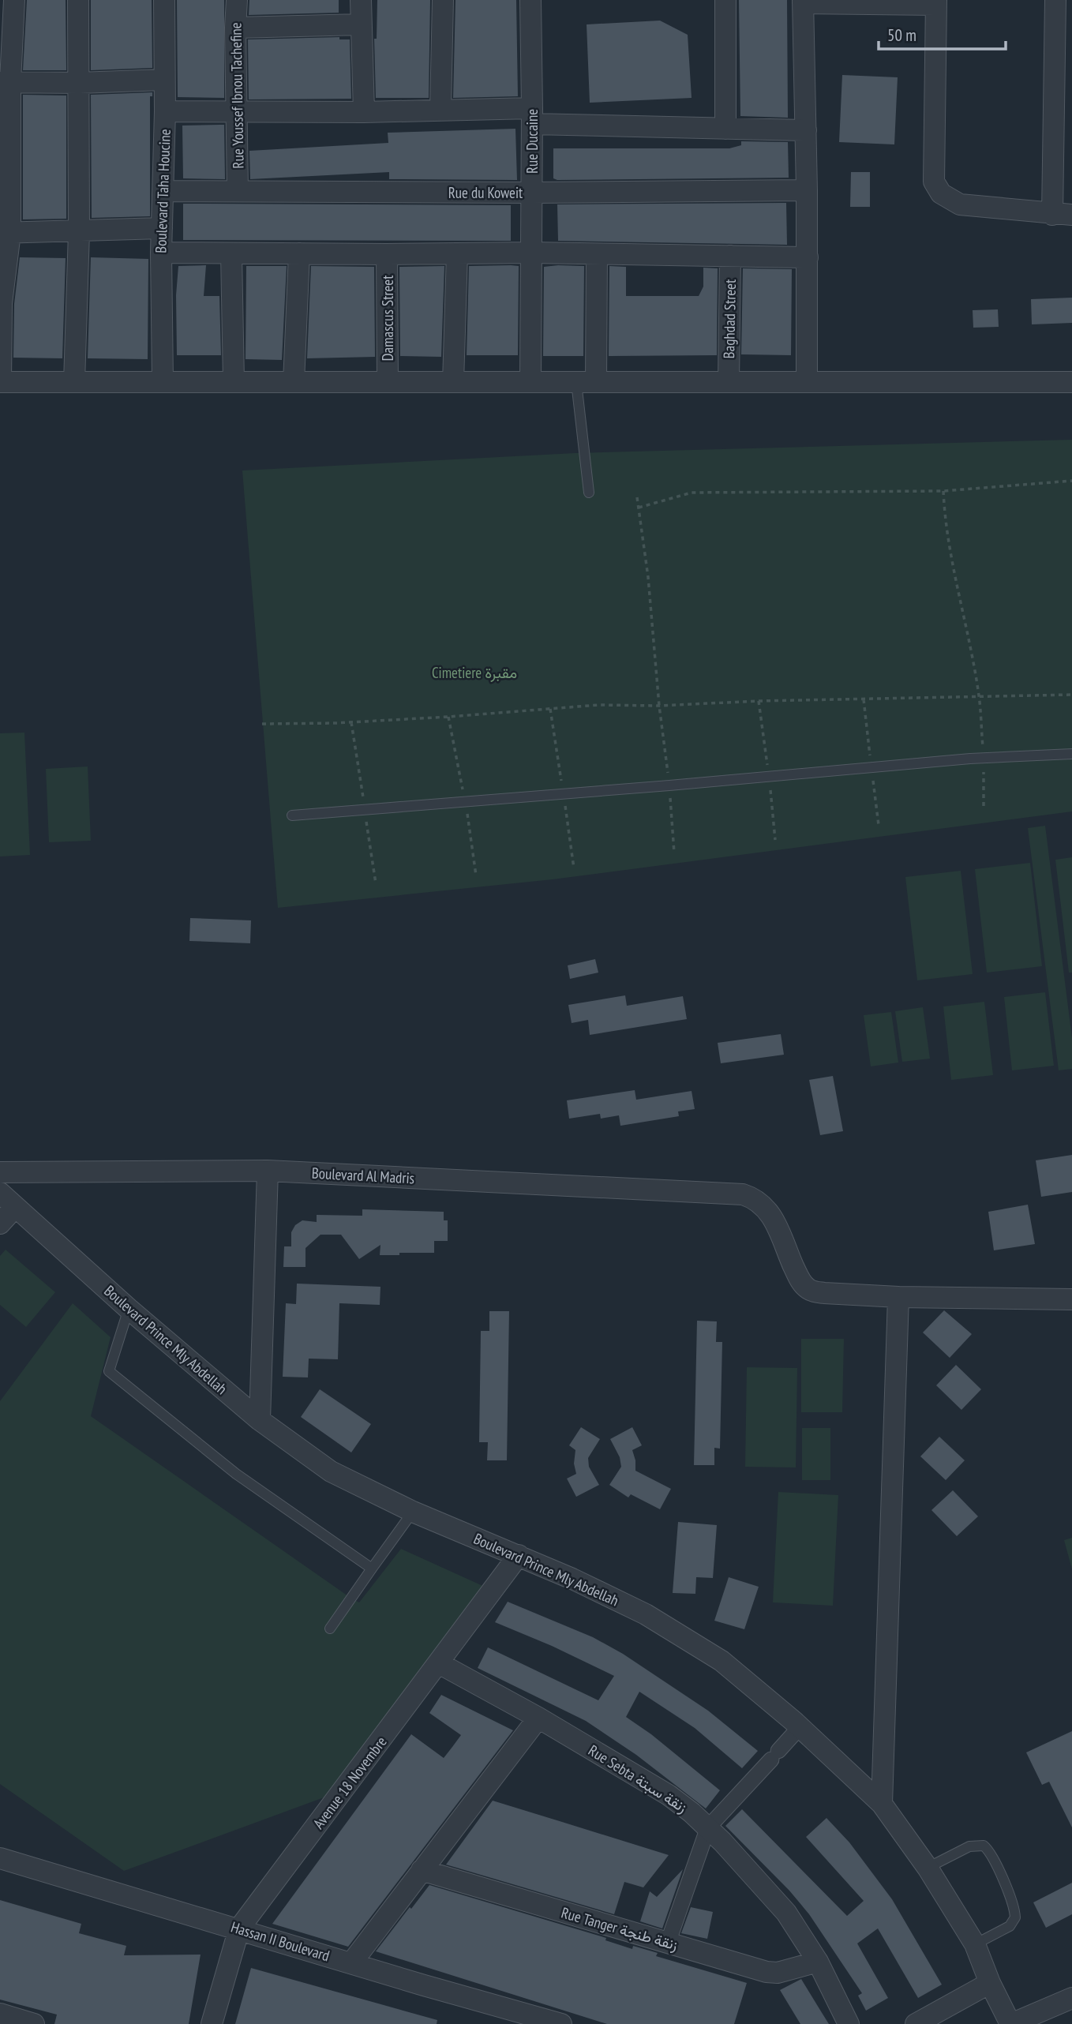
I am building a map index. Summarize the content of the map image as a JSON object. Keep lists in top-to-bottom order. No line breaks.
{"streets":{"street":["Rue Youssef Ibnou Tachefine","Rue Ducaine","Boulevard Taha Houcine","Rue du Koweit","Damascus Street","Baghdad Street","Boulevard Al Madris","Boulevard Prince Mly Abdellah","Rue Sebta زنقة سبتة","Avenue 18 Novembre","Rue Tanger زنقة طنجة","Hassan II Boulevard"]},"crossings":[["Rue Youssef Ibnou Tachefine","Rue du Koweit"],["Rue Ducaine","Rue du Koweit"],["Boulevard Taha Houcine","Rue du Koweit"],["Boulevard Prince Mly Abdellah","Avenue 18 Novembre"],["Rue Sebta زنقة سبتة","Avenue 18 Novembre"],["Rue Sebta زنقة سبتة","Rue Tanger زنقة طنجة"],["Avenue 18 Novembre","Hassan II Boulevard"]],"parks":["Cimetiere مقبرة"],"scale_bar":"50 m"}
